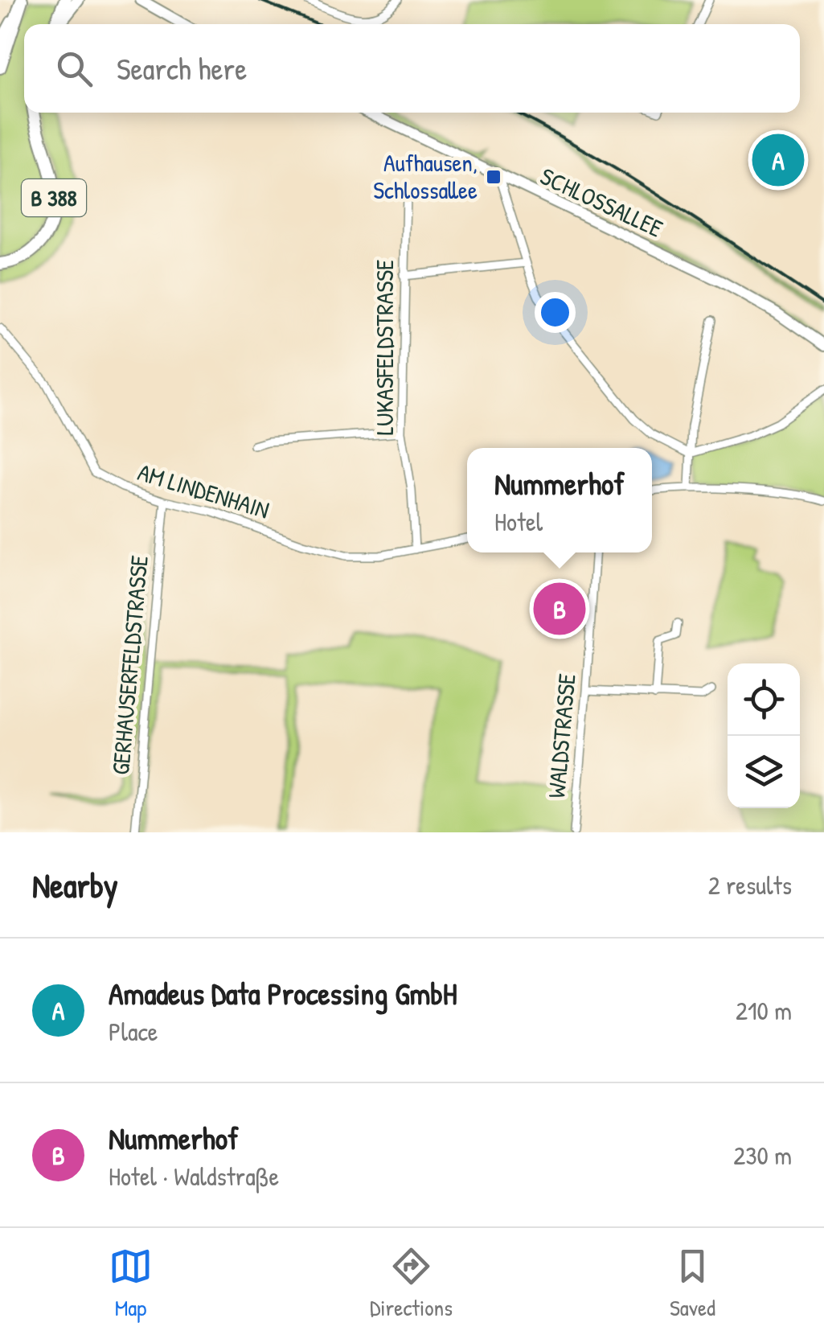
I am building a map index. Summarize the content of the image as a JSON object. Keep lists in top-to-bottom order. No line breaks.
{"streets":{"main road":["B 388","SCHLOSSALLEE"],"street":["LUKASFELDSTRASSE","AM LINDENHAIN","GERHAUSERFELDSTRASSE","WALDSTRASSE"]},"crossings":[["LUKASFELDSTRASSE","AM LINDENHAIN"],["AM LINDENHAIN","GERHAUSERFELDSTRASSE"]],"places":{"transit":["Aufhausen, Schlossallee"]},"page":{"search":"Search here","pins":["A","B"],"popup":["Nummerhof","Hotel"],"heading":["Nearby","2 results"],"list":[{"mark":"A","name":"Amadeus Data Processing GmbH","note":"Place","value":"210 m"},{"mark":"B","name":"Nummerhof","note":"Hotel · Waldstraße","value":"230 m"}],"nav":["Map","Directions","Saved"]}}
